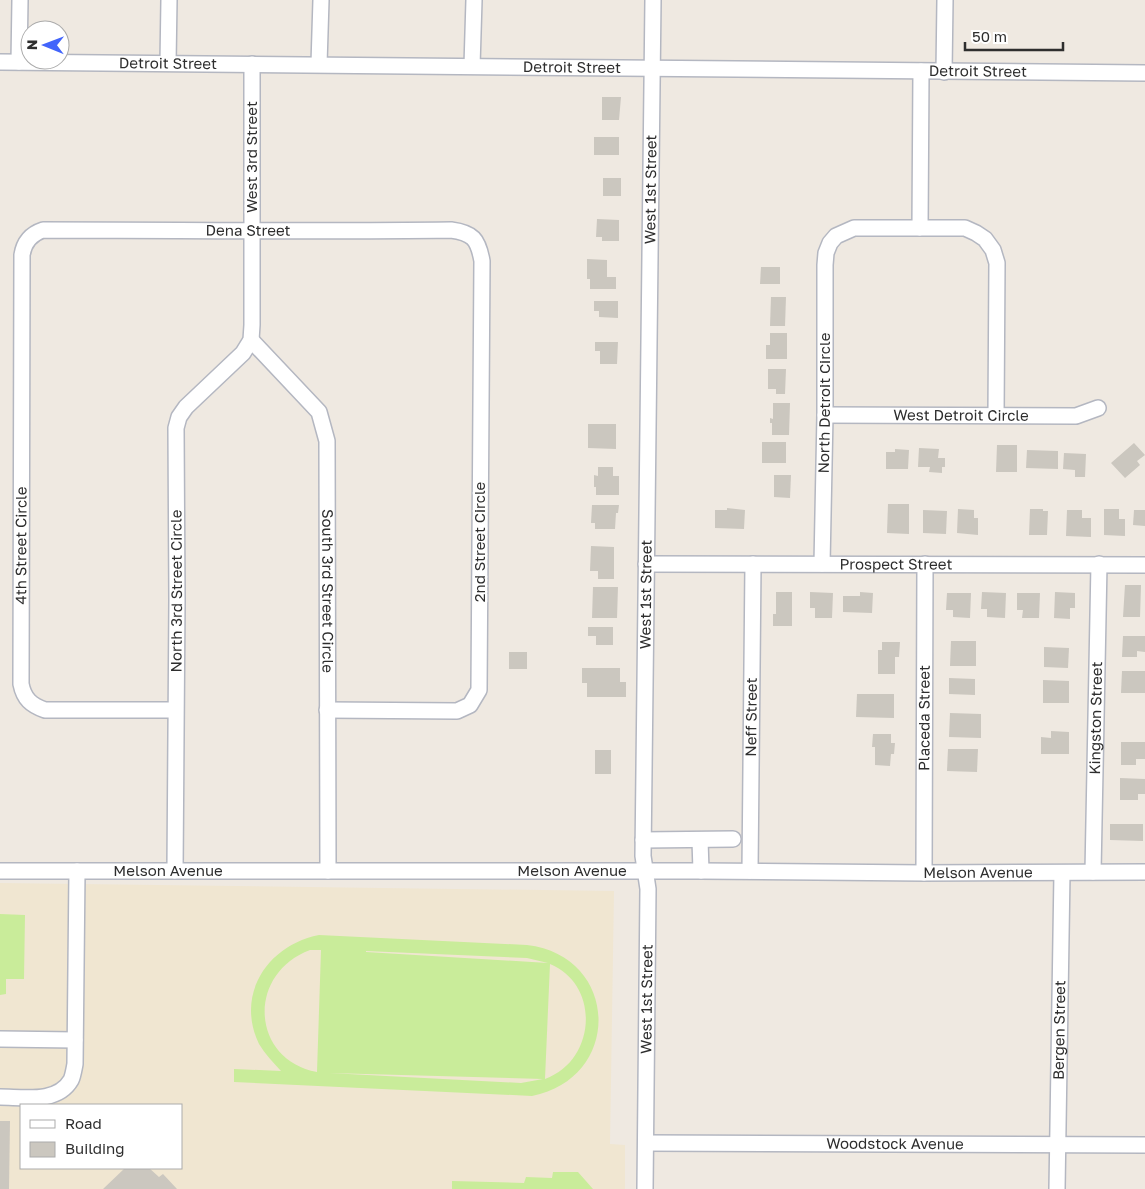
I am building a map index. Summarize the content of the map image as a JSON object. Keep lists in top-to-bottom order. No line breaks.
{"streets":{"street":["Detroit Street","West 3rd Street","West 1st Street","Dena Street","North Detroit Circle","West Detroit Circle","2nd Street Circle","4th Street Circle","Prospect Street","North 3rd Street Circle","South 3rd Street Circle","Neff Street","Placeda Street","Kingston Street","Melson Avenue","Bergen Street","Woodstock Avenue"]},"crossings":[["Detroit Street","West 3rd Street"],["Detroit Street","West 1st Street"],["West 3rd Street","Dena Street"],["West 3rd Street","North 3rd Street Circle"],["West 3rd Street","South 3rd Street Circle"],["West 1st Street","Prospect Street"],["West 1st Street","Melson Avenue"],["West 1st Street","Woodstock Avenue"],["Dena Street","2nd Street Circle"],["Dena Street","4th Street Circle"],["North Detroit Circle","West Detroit Circle"],["North Detroit Circle","Prospect Street"],["2nd Street Circle","South 3rd Street Circle"],["4th Street Circle","North 3rd Street Circle"],["Prospect Street","Neff Street"],["Prospect Street","Placeda Street"],["Prospect Street","Kingston Street"],["North 3rd Street Circle","South 3rd Street Circle"],["North 3rd Street Circle","Melson Avenue"],["South 3rd Street Circle","Melson Avenue"],["Neff Street","Melson Avenue"],["Placeda Street","Melson Avenue"],["Kingston Street","Melson Avenue"],["Melson Avenue","Bergen Street"],["Bergen Street","Woodstock Avenue"]],"legend":["Road","Building"],"scale_bar":"50 m","north":"left"}
